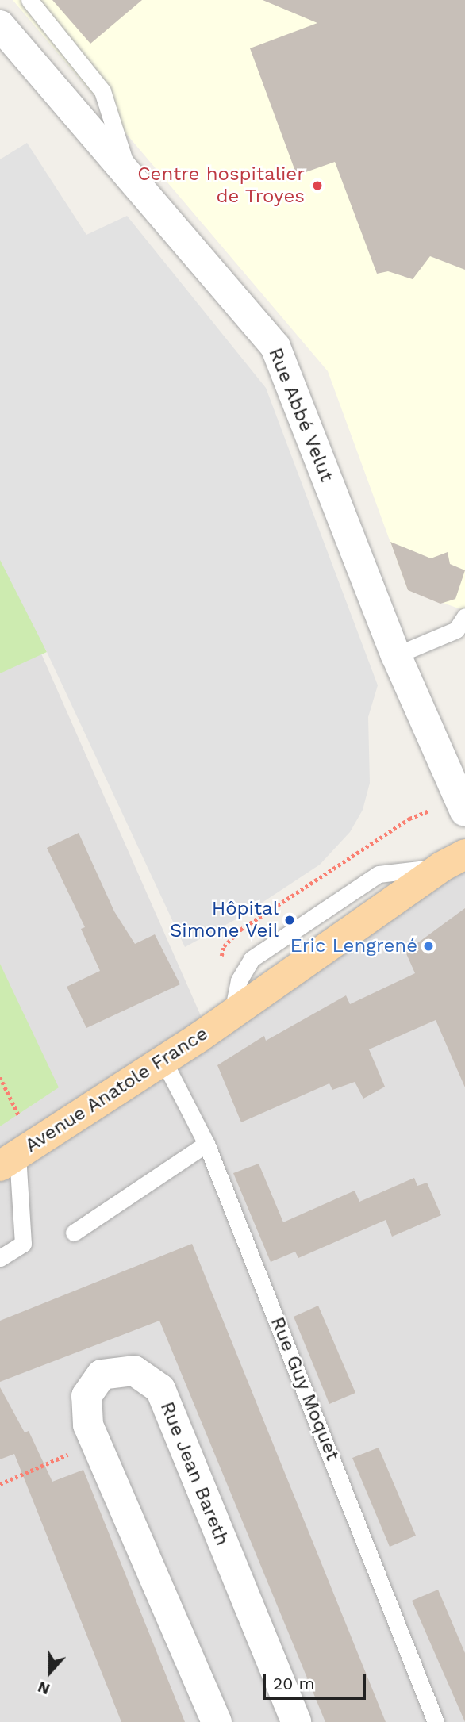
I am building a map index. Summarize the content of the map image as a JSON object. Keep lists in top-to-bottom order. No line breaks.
{"streets":{"main road":["Avenue Anatole France"],"street":["Rue Abbé Velut","Rue Jean Bareth"],"lane":["Rue Guy Moquet"]},"crossings":[["Avenue Anatole France","Rue Guy Moquet"]],"places":["Centre hospitalier de Troyes","Hôpital Simone Veil","Eric Lengrené"],"scale_bar":"20 m","north":"bottom"}
